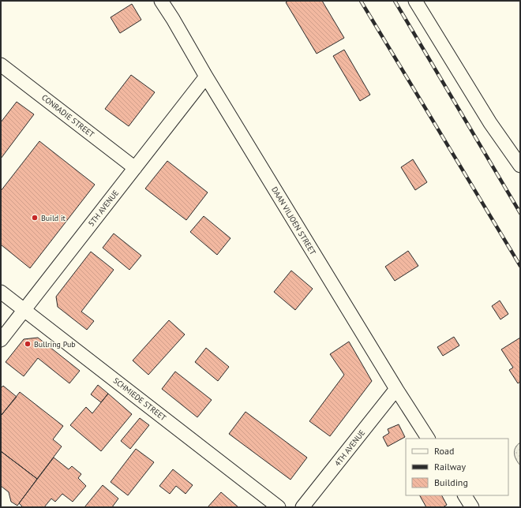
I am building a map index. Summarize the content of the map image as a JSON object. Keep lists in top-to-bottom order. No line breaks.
{"streets":{"street":["CONRADIE STREET","5TH AVENUE","DAAN VILJOEN STREET","SCHMIEDE STREET","4TH AVENUE"]},"crossings":[["CONRADIE STREET","5TH AVENUE"],["5TH AVENUE","DAAN VILJOEN STREET"],["5TH AVENUE","SCHMIEDE STREET"],["DAAN VILJOEN STREET","4TH AVENUE"]],"places":["Build it","Bullring Pub"],"legend":["Road","Railway","Building"]}
